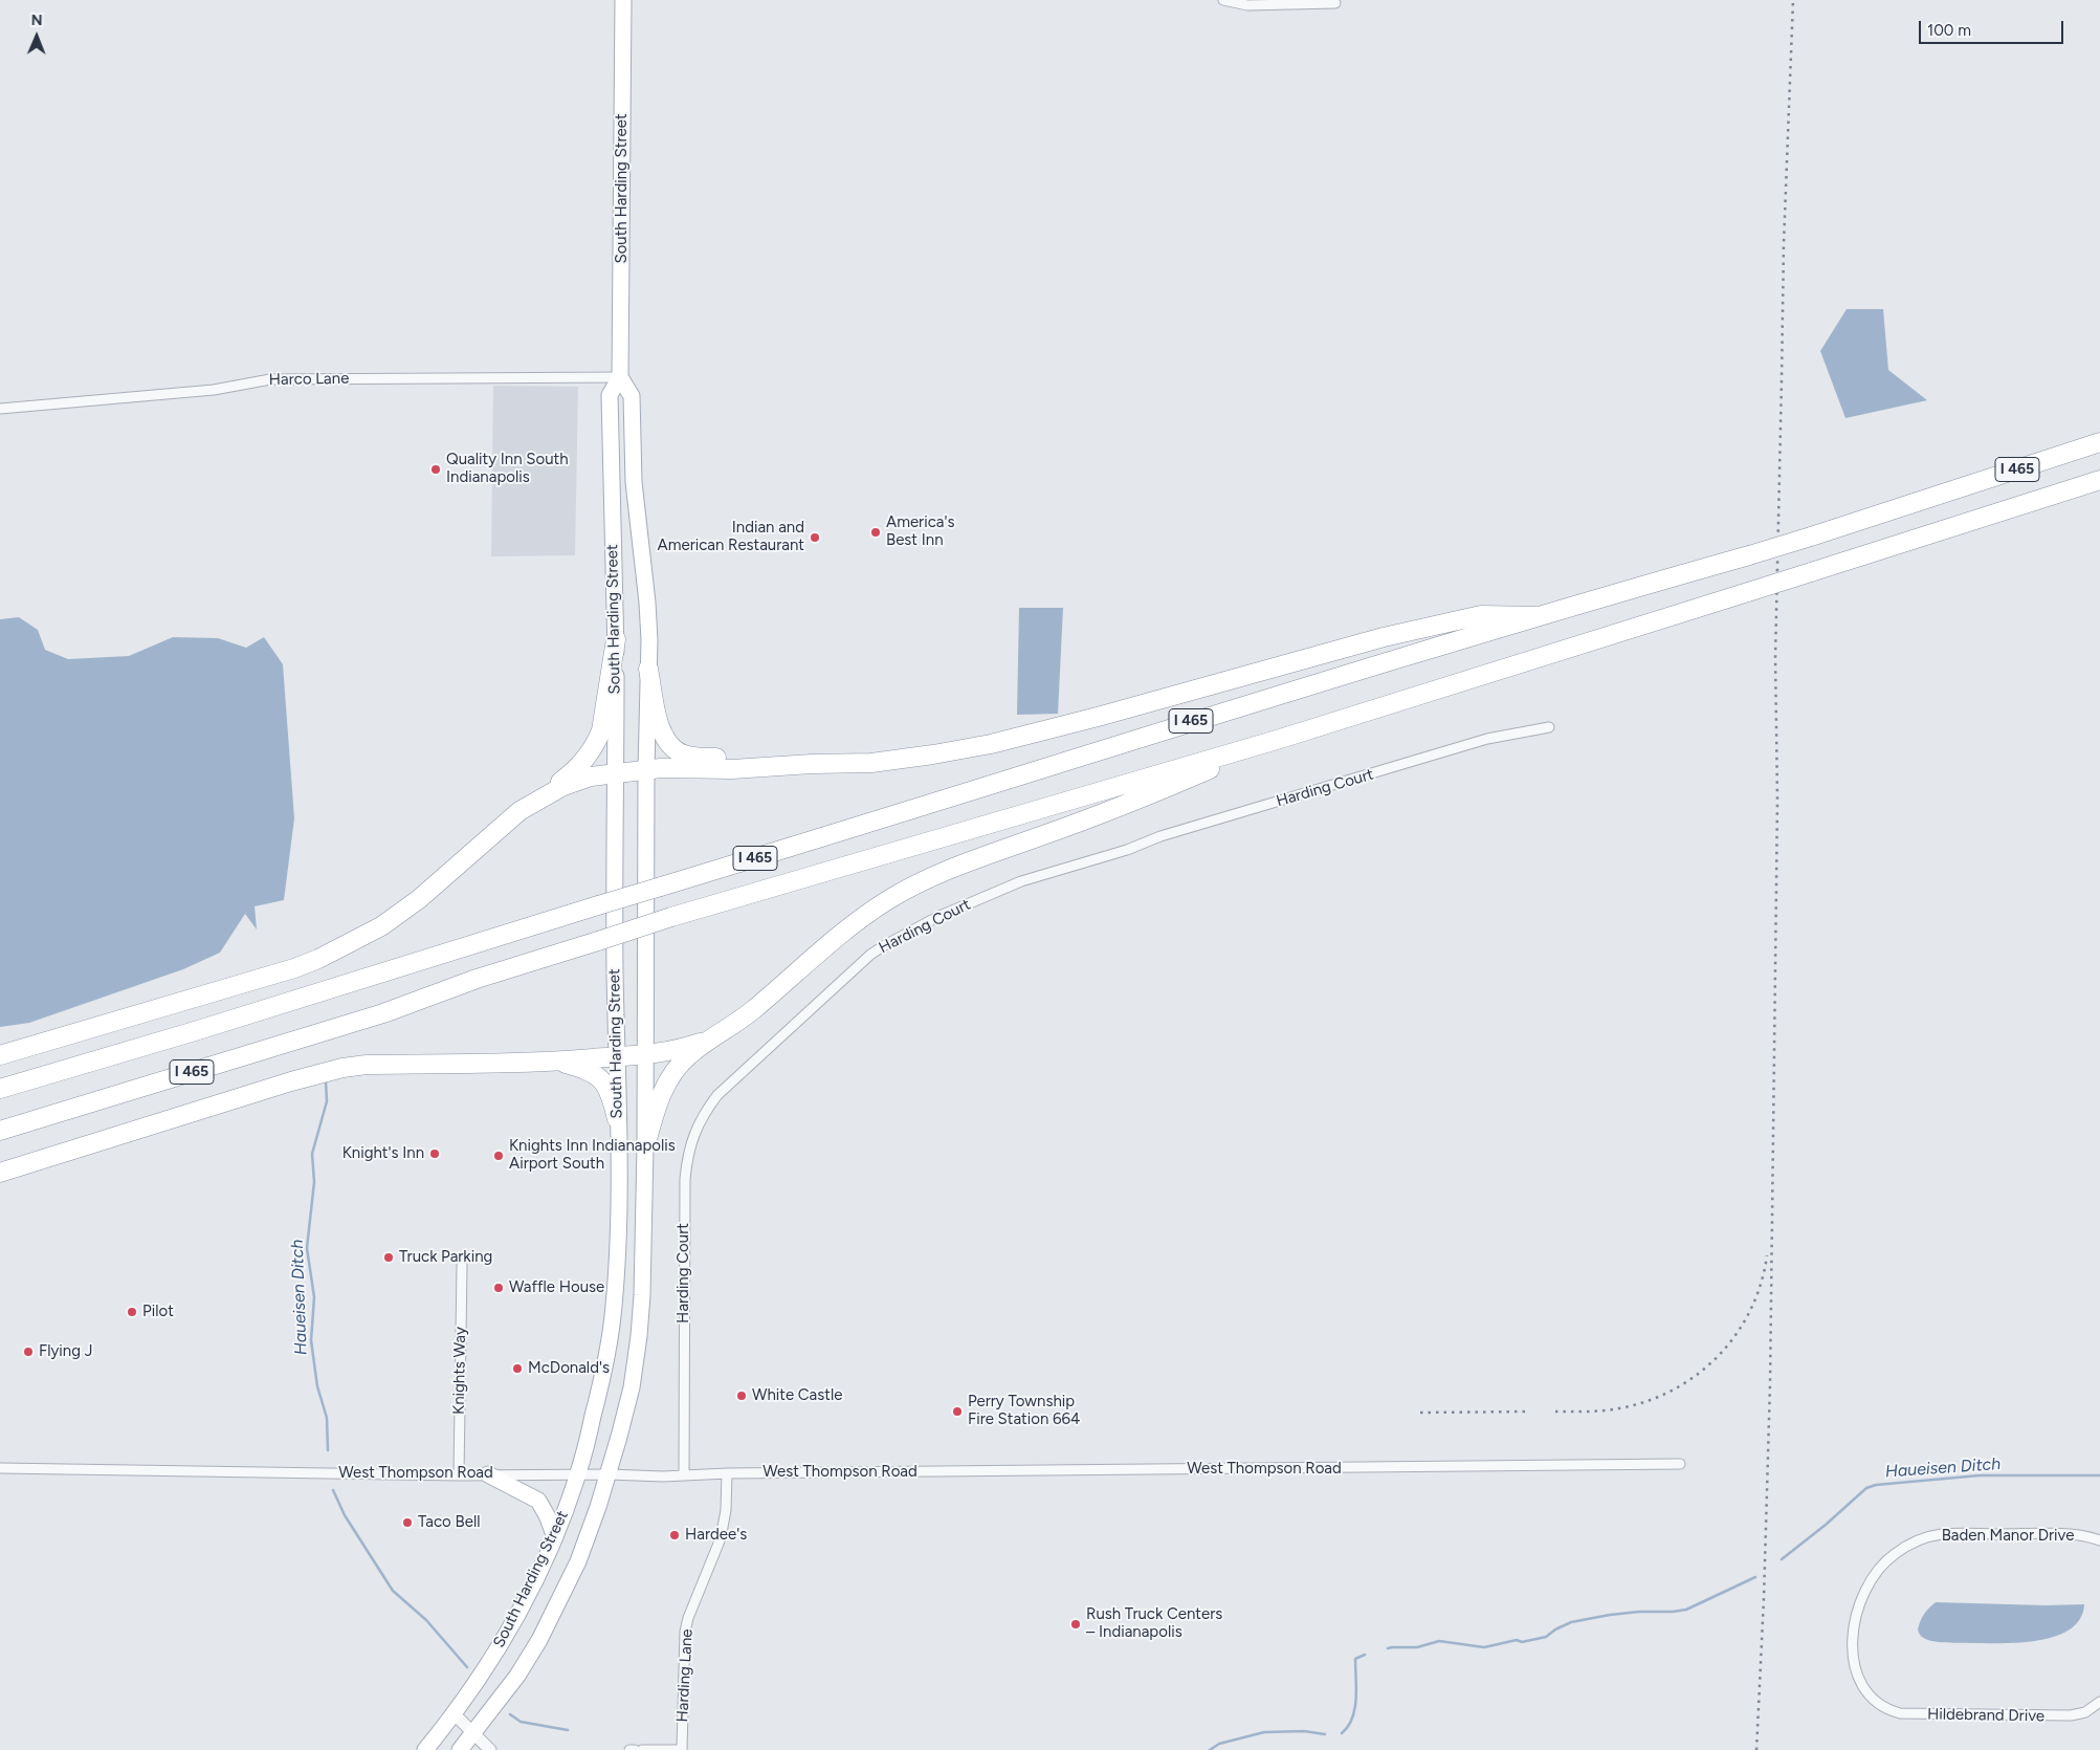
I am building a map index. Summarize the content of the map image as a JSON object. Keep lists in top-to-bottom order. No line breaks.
{"streets":{"highway":["I 465"],"main road":["South Harding Street"],"street":["Harco Lane","Harding Court","Knights Way","West Thompson Road","Baden Manor Drive","Harding Lane","Hildebrand Drive"]},"crossings":[["South Harding Street","Harco Lane"],["South Harding Street","West Thompson Road"],["Harding Court","West Thompson Road"],["Knights Way","West Thompson Road"],["West Thompson Road","Harding Lane"],["Baden Manor Drive","Hildebrand Drive"]],"water":["Haueisen Ditch"],"places":["Quality Inn South Indianapolis","America's Best Inn","Indian and American Restaurant","Knight's Inn","Knights Inn Indianapolis Airport South","Truck Parking","Waffle House","Pilot","Flying J","McDonald's","White Castle","Perry Township Fire Station 664","Taco Bell","Hardee's","Rush Truck Centers – Indianapolis"],"scale_bar":"100 m","north":"top"}
